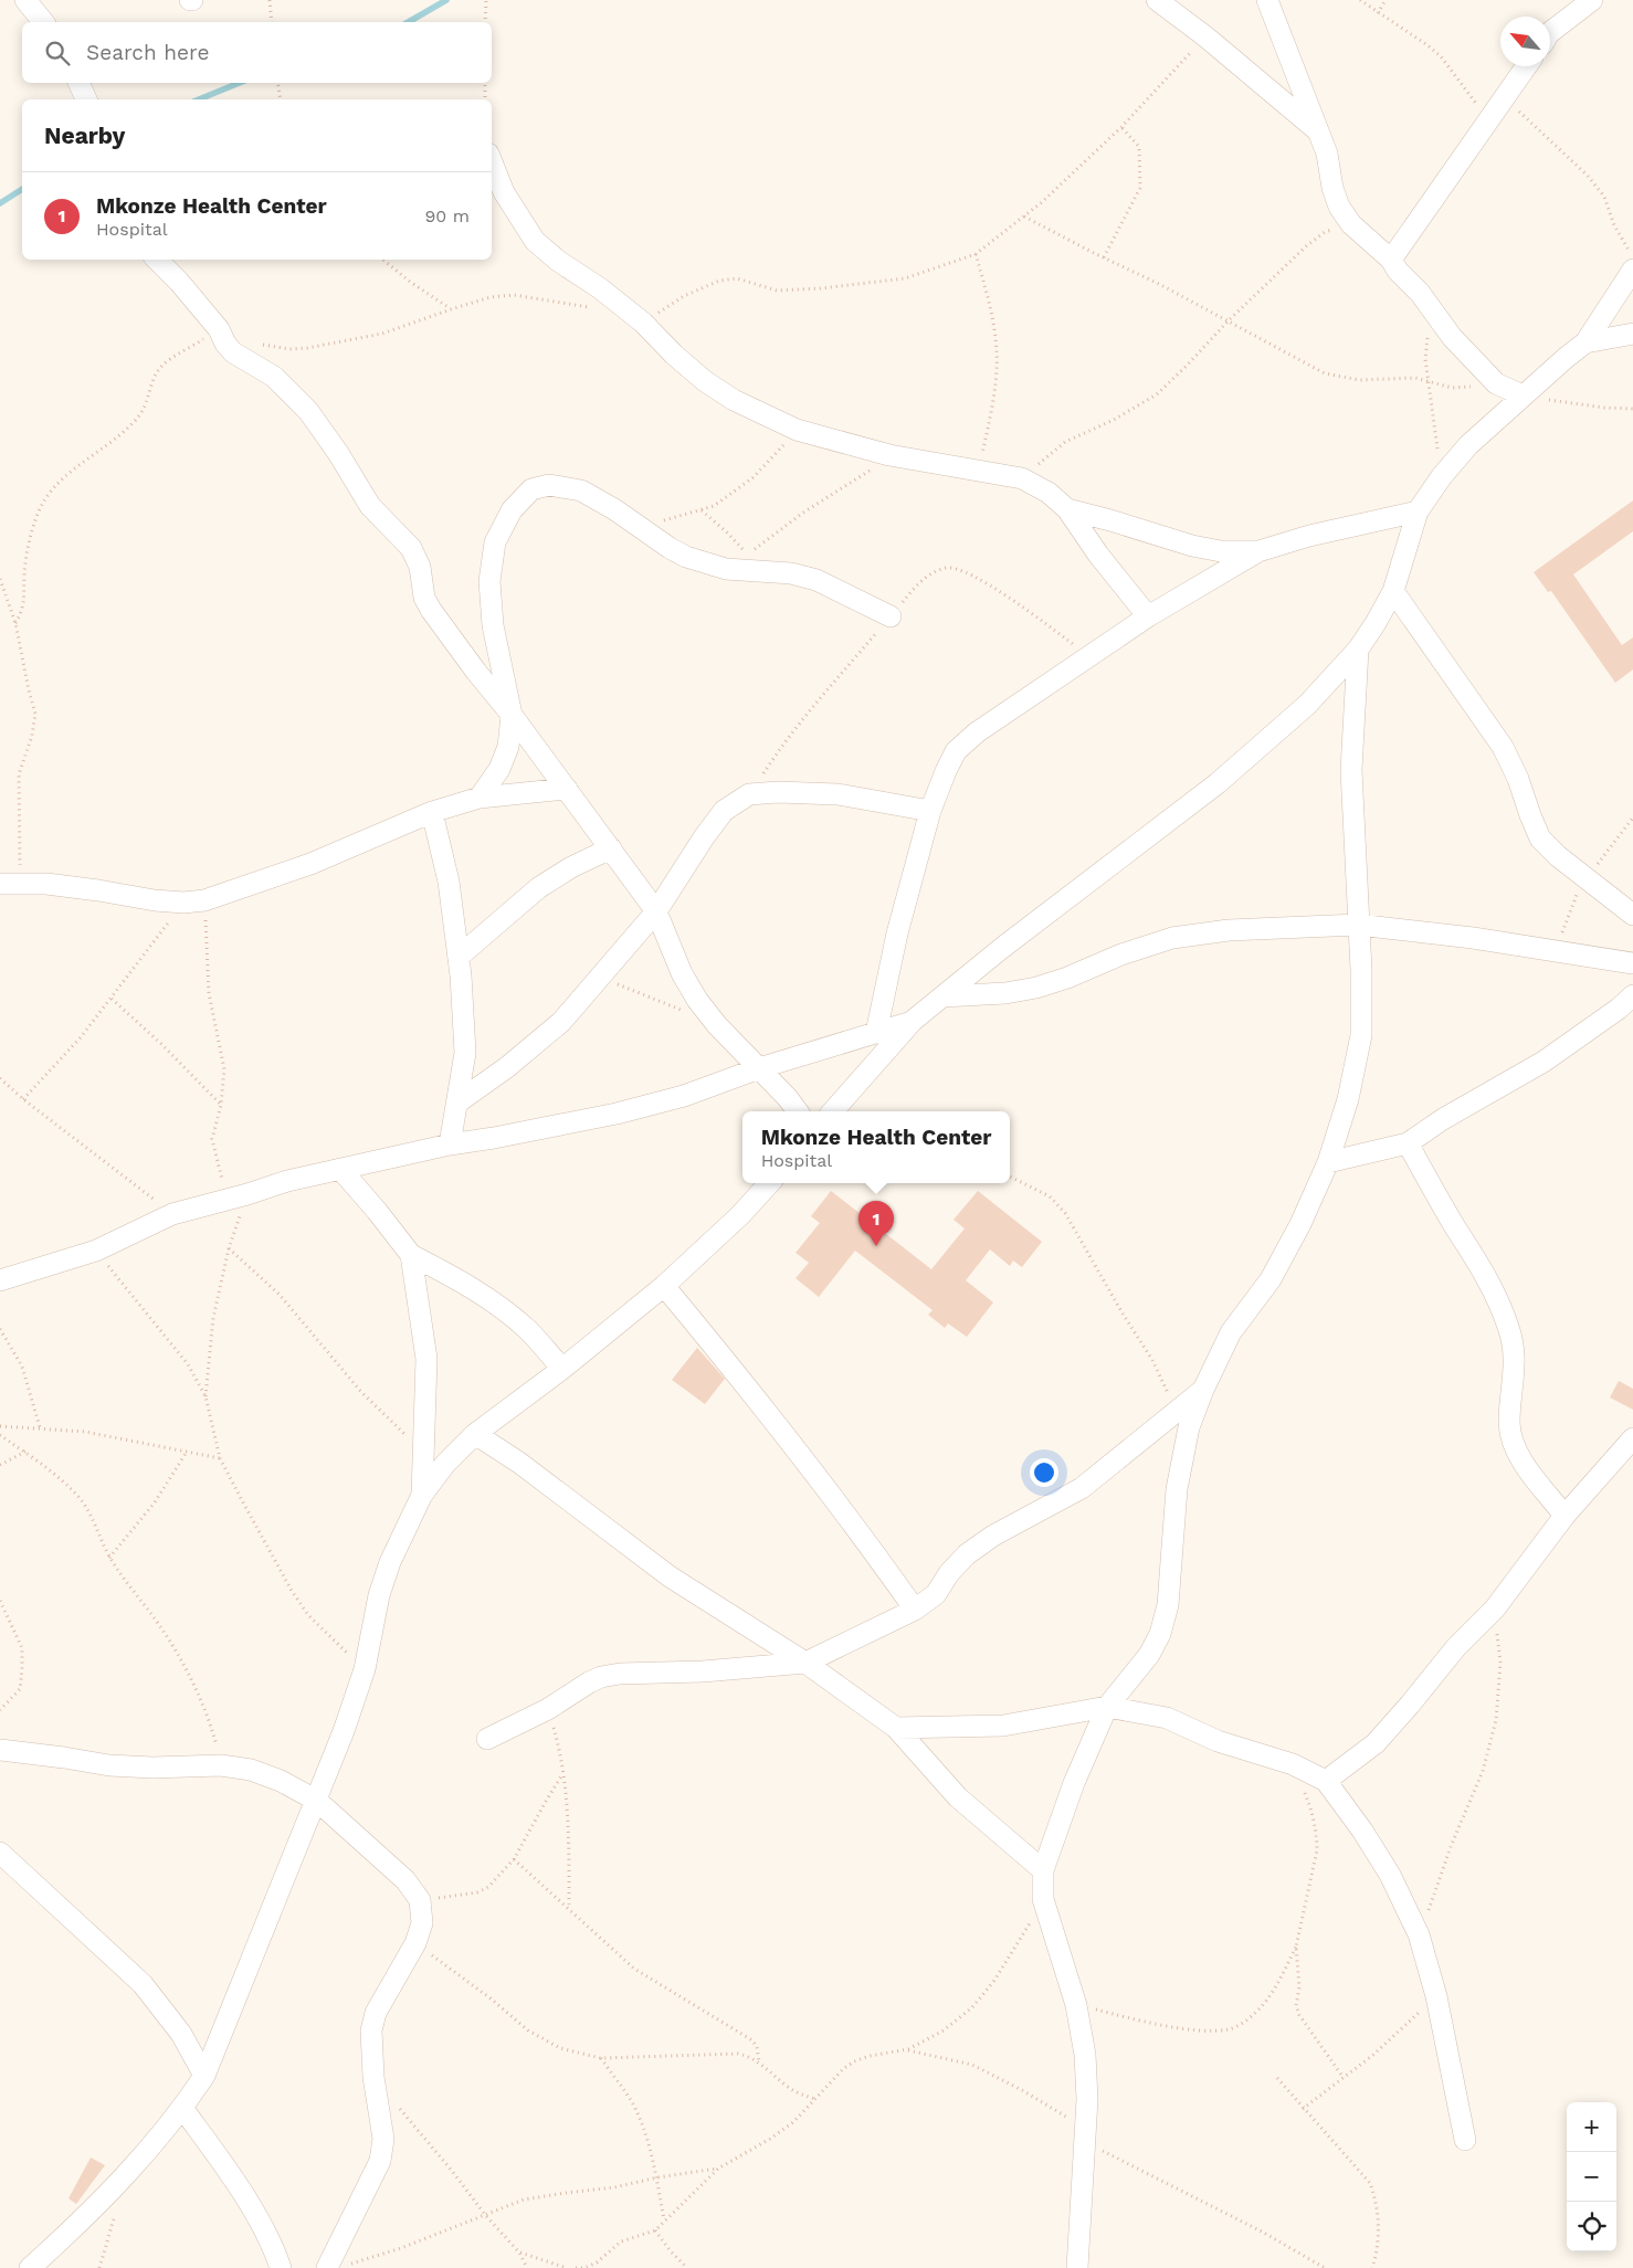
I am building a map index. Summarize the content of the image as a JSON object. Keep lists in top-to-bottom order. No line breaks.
{"north":"top left","page":{"search":"Search here","heading":"Nearby","list":[{"mark":"1","name":"Mkonze Health Center","note":"Hospital","value":"90 m"}],"popup":["Mkonze Health Center","Hospital"],"pins":"1","map_buttons":["+","−"]}}
